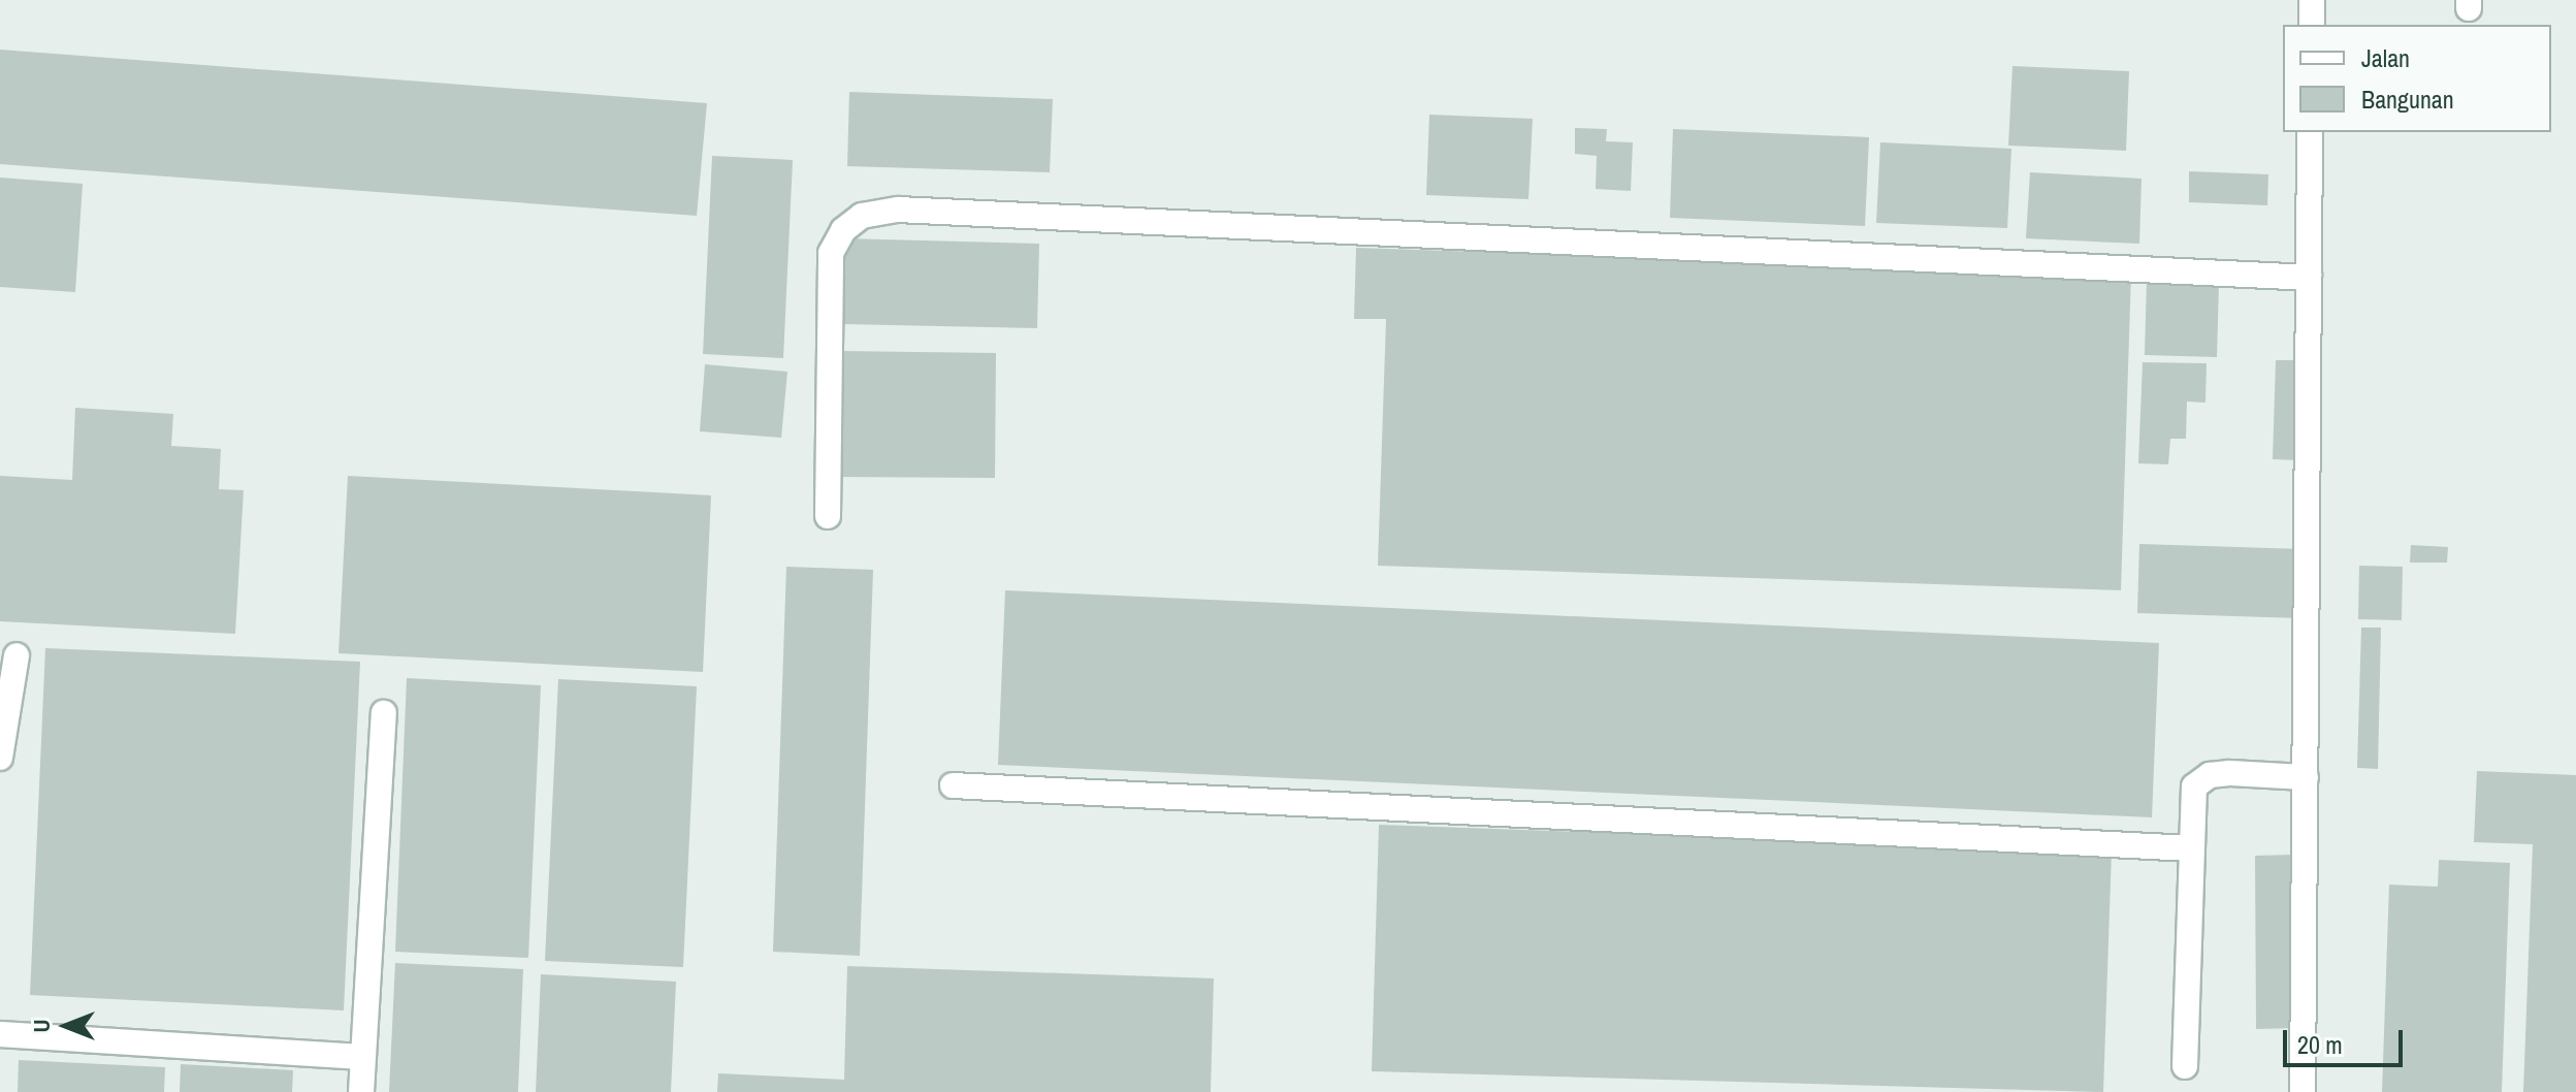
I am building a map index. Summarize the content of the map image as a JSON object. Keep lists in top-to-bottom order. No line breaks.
{"legend":["Jalan","Bangunan"],"scale_bar":"20 m","north":"left"}
